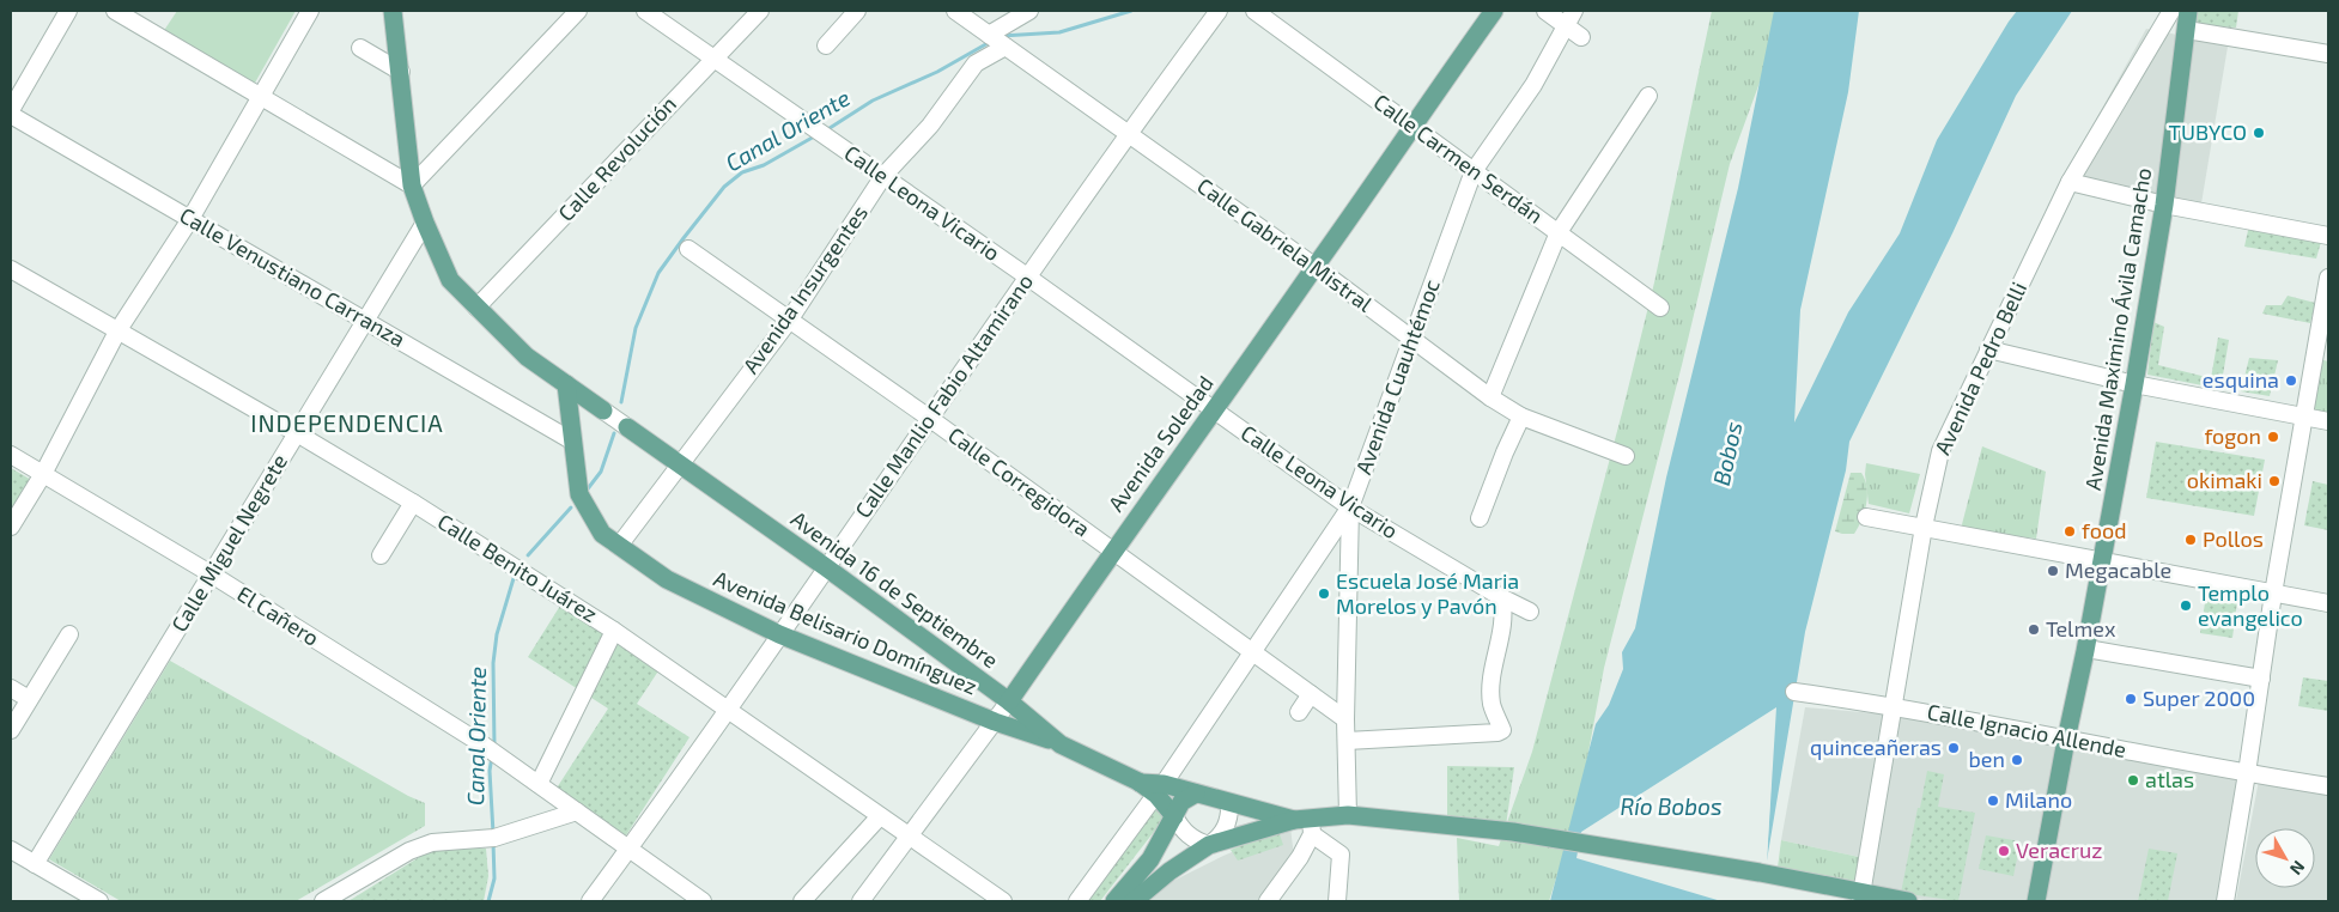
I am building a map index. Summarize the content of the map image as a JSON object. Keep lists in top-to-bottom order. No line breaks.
{"streets":{"main road":["Avenida Maximino Ávila Camacho","Avenida Soledad","Avenida 16 de Septiembre","Avenida Belisario Domínguez"],"street":["Calle Revolución","Calle Carmen Serdán","Calle Leona Vicario","Calle Gabriela Mistral","Calle Venustiano Carranza","Avenida Insurgentes","Avenida Pedro Belli","Avenida Cuauhtémoc","Calle Manlio Fabio Altamirano","Calle Corregidora","Calle Miguel Negrete","Calle Benito Juárez","El Cañero","Calle Ignacio Allende"]},"crossings":[["Calle Revolución","Calle Leona Vicario"],["Calle Carmen Serdán","Avenida Cuauhtémoc"],["Calle Carmen Serdán","Avenida Soledad"],["Calle Leona Vicario","Avenida Insurgentes"],["Calle Leona Vicario","Avenida Cuauhtémoc"],["Calle Leona Vicario","Calle Manlio Fabio Altamirano"],["Calle Leona Vicario","Avenida Soledad"],["Calle Gabriela Mistral","Avenida Insurgentes"],["Calle Gabriela Mistral","Avenida Cuauhtémoc"],["Calle Gabriela Mistral","Calle Manlio Fabio Altamirano"],["Calle Gabriela Mistral","Avenida Soledad"],["Calle Venustiano Carranza","Calle Miguel Negrete"],["Calle Venustiano Carranza","Avenida Belisario Domínguez"],["Avenida Insurgentes","Calle Corregidora"],["Avenida Insurgentes","Avenida 16 de Septiembre"],["Avenida Insurgentes","Avenida Belisario Domínguez"],["Avenida Maximino Ávila Camacho","Calle Ignacio Allende"],["Avenida Pedro Belli","Calle Ignacio Allende"],["Avenida Cuauhtémoc","Calle Corregidora"],["Calle Manlio Fabio Altamirano","Calle Corregidora"],["Calle Manlio Fabio Altamirano","Calle Benito Juárez"],["Calle Manlio Fabio Altamirano","Avenida 16 de Septiembre"],["Calle Manlio Fabio Altamirano","Avenida Belisario Domínguez"],["Avenida Soledad","Calle Corregidora"],["Avenida Soledad","Calle Benito Juárez"],["Avenida Soledad","Avenida 16 de Septiembre"],["Avenida Soledad","Avenida Belisario Domínguez"],["Calle Miguel Negrete","Calle Benito Juárez"],["Calle Miguel Negrete","El Cañero"],["Avenida 16 de Septiembre","Avenida Belisario Domínguez"]],"districts":["INDEPENDENCIA"],"water":["Canal Oriente","Bobos","Río Bobos"],"places":["TUBYCO","esquina","fogon","okimaki","food","Pollos","Megacable","Escuela José Maria Morelos y Pavón","Templo evangelico","Telmex","Super 2000","quinceañeras","ben","atlas","Milano","Veracruz"],"north":"bottom right"}
